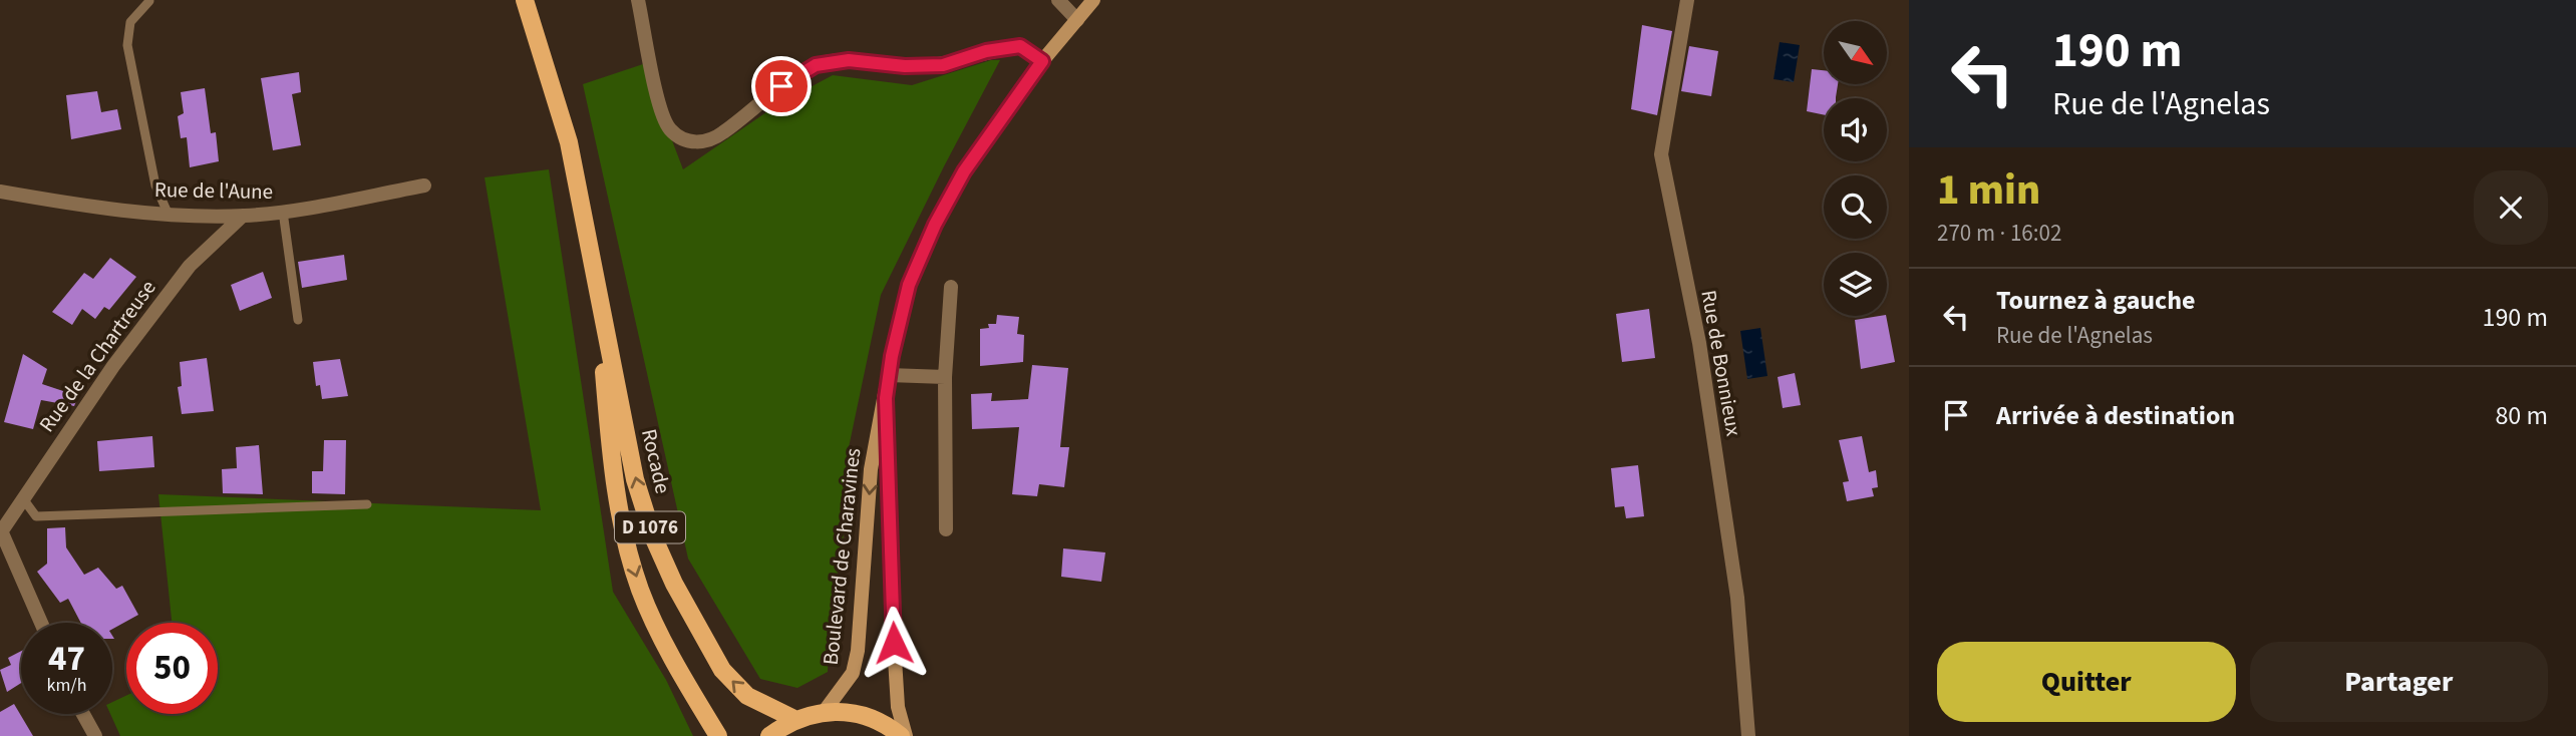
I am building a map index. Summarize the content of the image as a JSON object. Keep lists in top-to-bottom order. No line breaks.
{"streets":{"main road":["Rocade","D 1076","Boulevard de Charavines"],"street":["Rue de l'Aune","Rue de la Chartreuse","Rue de Bonnieux"]},"crossings":[["Rue de l'Aune","Rue de la Chartreuse"],["Rocade","Boulevard de Charavines"]],"north":"bottom right","page":{"turn":["190 m","Rue de l'Agnelas"],"heading":["1 min","270 m · 16:02"],"list":[{"name":"Tournez à gauche","note":"Rue de l'Agnelas","value":"190 m"},{"name":"Arrivée à destination","value":"80 m"}],"speed":"47 km/h","limit":"50","buttons":["Quitter","Partager"]}}
